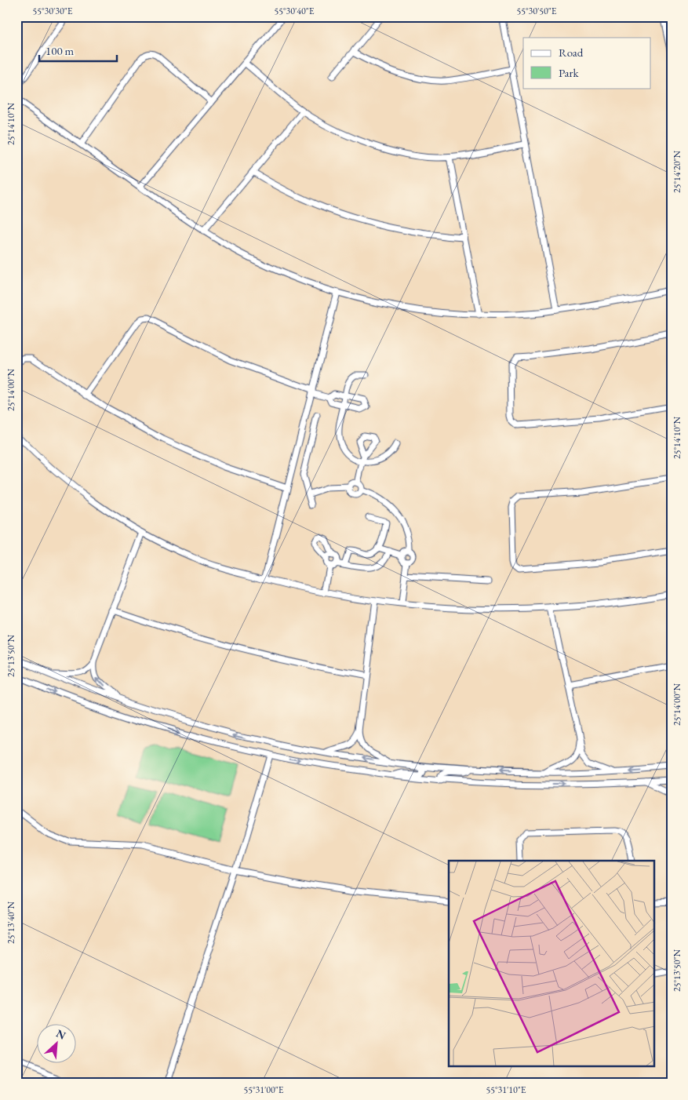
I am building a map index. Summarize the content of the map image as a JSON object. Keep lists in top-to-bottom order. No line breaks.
{"legend":["Road","Park"],"scale_bar":"100 m","north":"top right","coordinates":["55°30'30\"E","55°30'40\"E","55°30'50\"E","25°14'10\"N","25°14'20\"N","25°14'00\"N","25°13'50\"N","25°13'40\"N","55°31'00\"E","55°31'10\"E"]}
